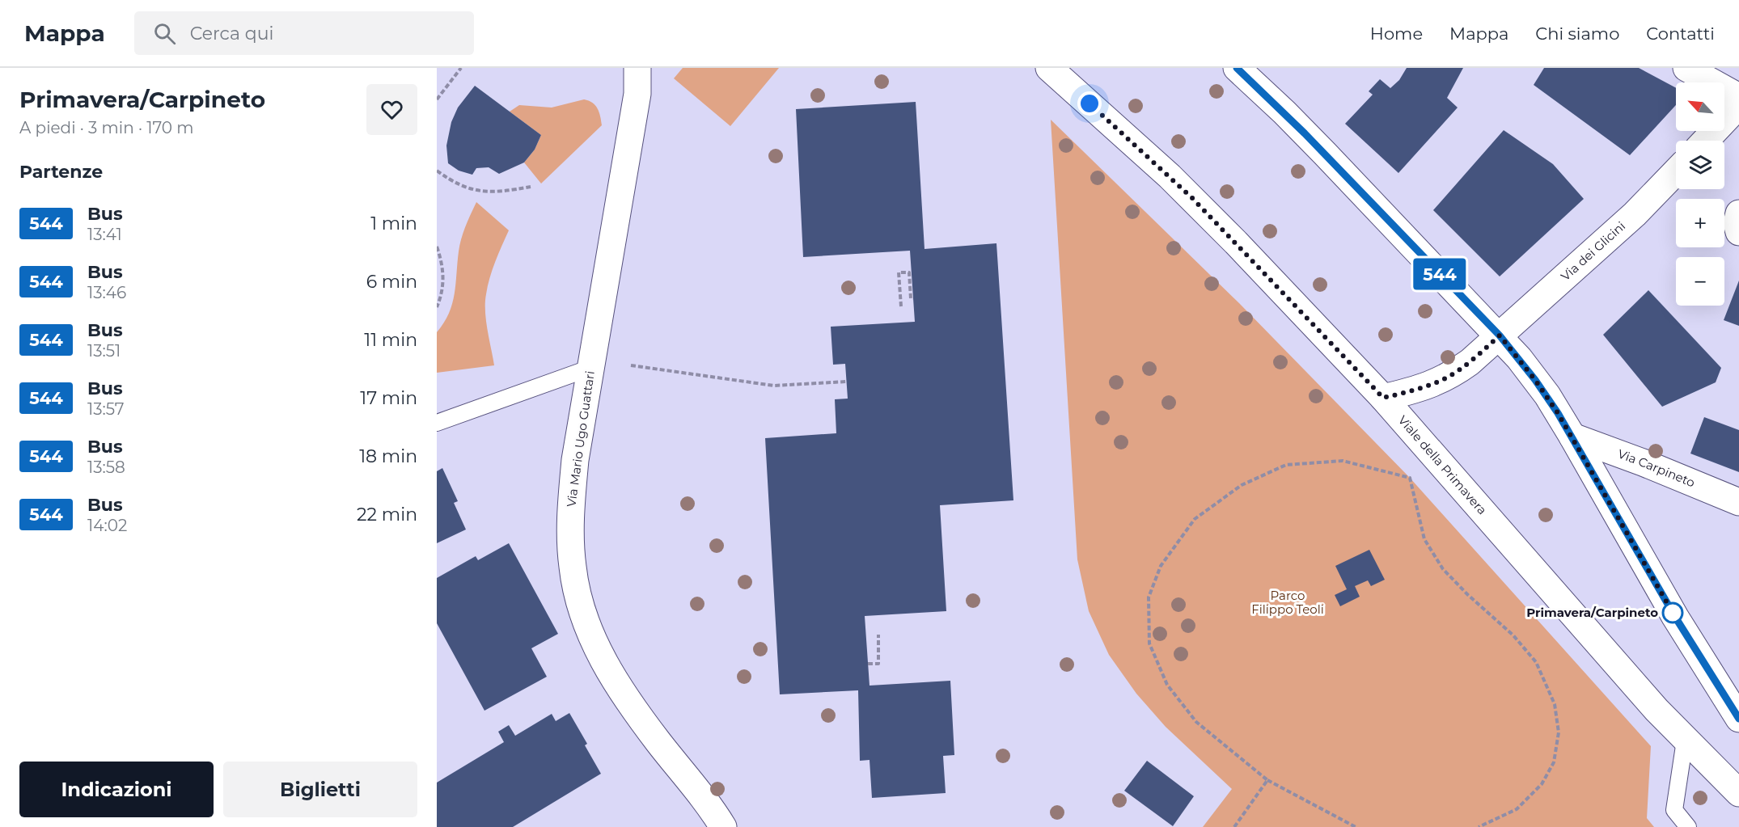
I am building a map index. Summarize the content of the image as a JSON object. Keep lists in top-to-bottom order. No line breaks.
{"streets":{"main road":["Via dei Glicini","Via Mario Ugo Guattari","Viale della Primavera","Via Carpineto"]},"crossings":[["Via dei Glicini","Viale della Primavera"]],"parks":["Parco Filippo Teoli"],"places":["Primavera/Carpineto"],"lines":["bus line 544"],"north":"top left","page":{"header":"Mappa","search":"Cerca qui","nav":["Home","Mappa","Chi siamo","Contatti"],"heading":[["Primavera/Carpineto","A piedi · 3 min · 170 m"],"Partenze"],"on_map":"544","map_buttons":["+","−"],"list":[{"mark":"544","name":"Bus","note":"13:41","value":"1 min"},{"mark":"544","name":"Bus","note":"13:46","value":"6 min"},{"mark":"544","name":"Bus","note":"13:51","value":"11 min"},{"mark":"544","name":"Bus","note":"13:57","value":"17 min"},{"mark":"544","name":"Bus","note":"13:58","value":"18 min"},{"mark":"544","name":"Bus","note":"14:02","value":"22 min"}],"buttons":["Indicazioni","Biglietti"]}}
